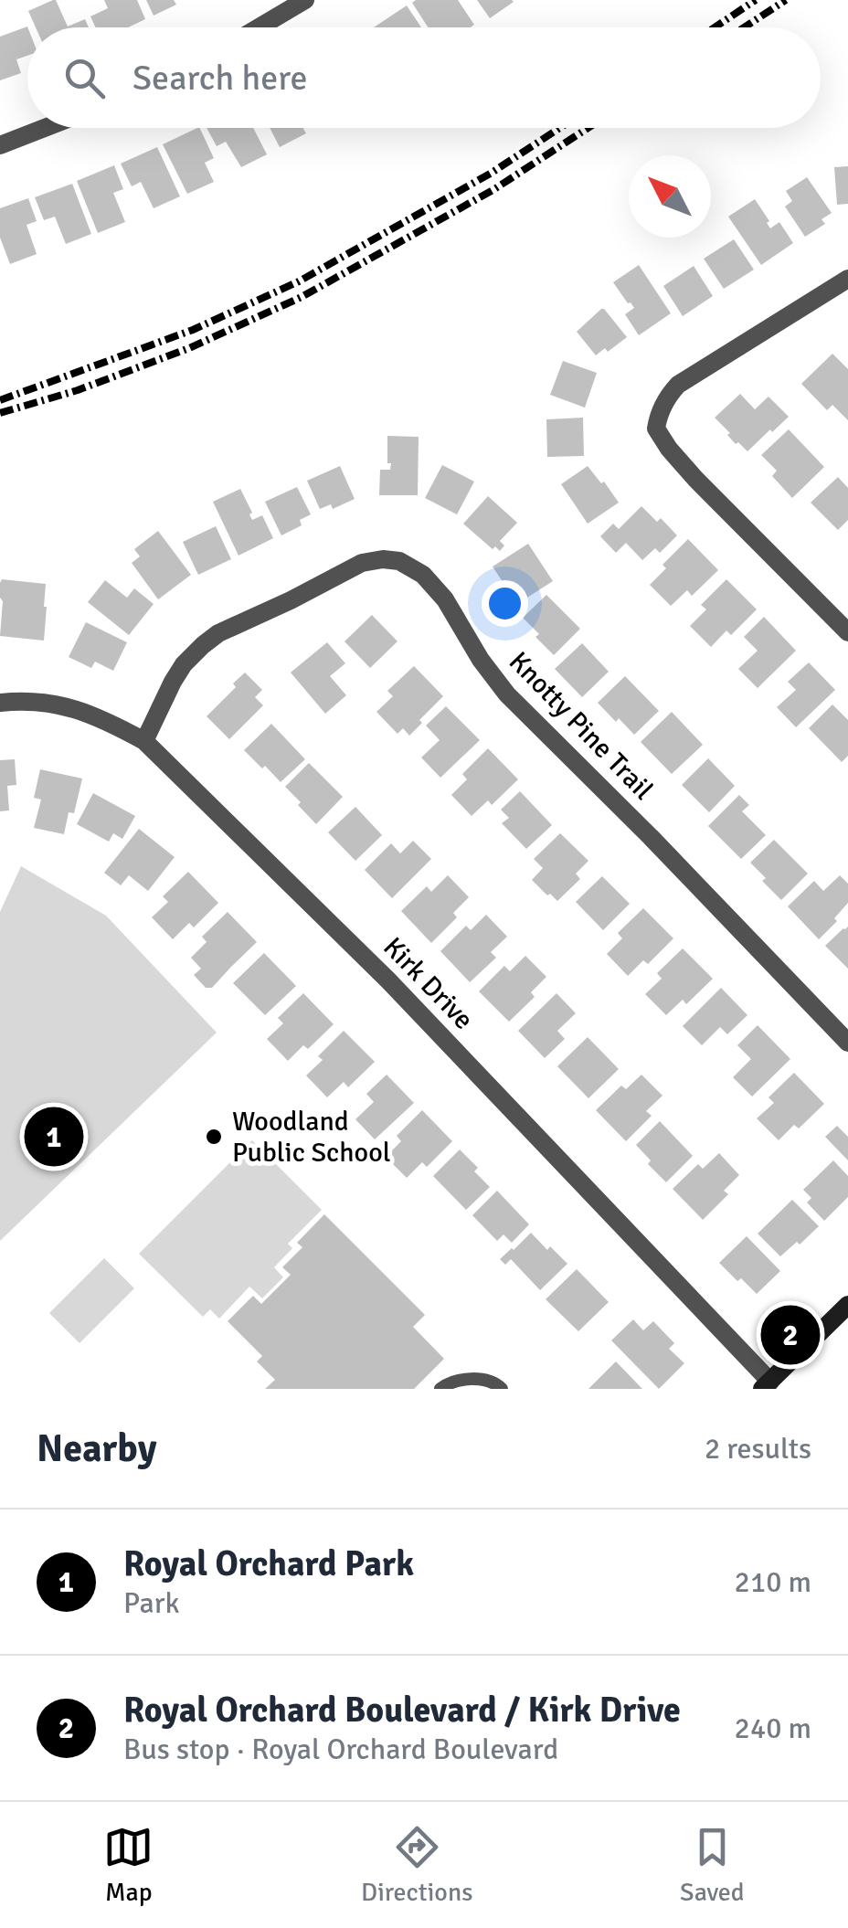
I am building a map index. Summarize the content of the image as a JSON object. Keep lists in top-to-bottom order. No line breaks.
{"streets":{"street":["Knotty Pine Trail","Kirk Drive"]},"crossings":[["Knotty Pine Trail","Kirk Drive"]],"places":["Woodland Public School"],"north":"top left","page":{"search":"Search here","pins":["1","2"],"heading":["Nearby","2 results"],"list":[{"mark":"1","name":"Royal Orchard Park","note":"Park","value":"210 m"},{"mark":"2","name":"Royal Orchard Boulevard / Kirk Drive","note":"Bus stop · Royal Orchard Boulevard","value":"240 m"}],"nav":["Map","Directions","Saved"]}}
